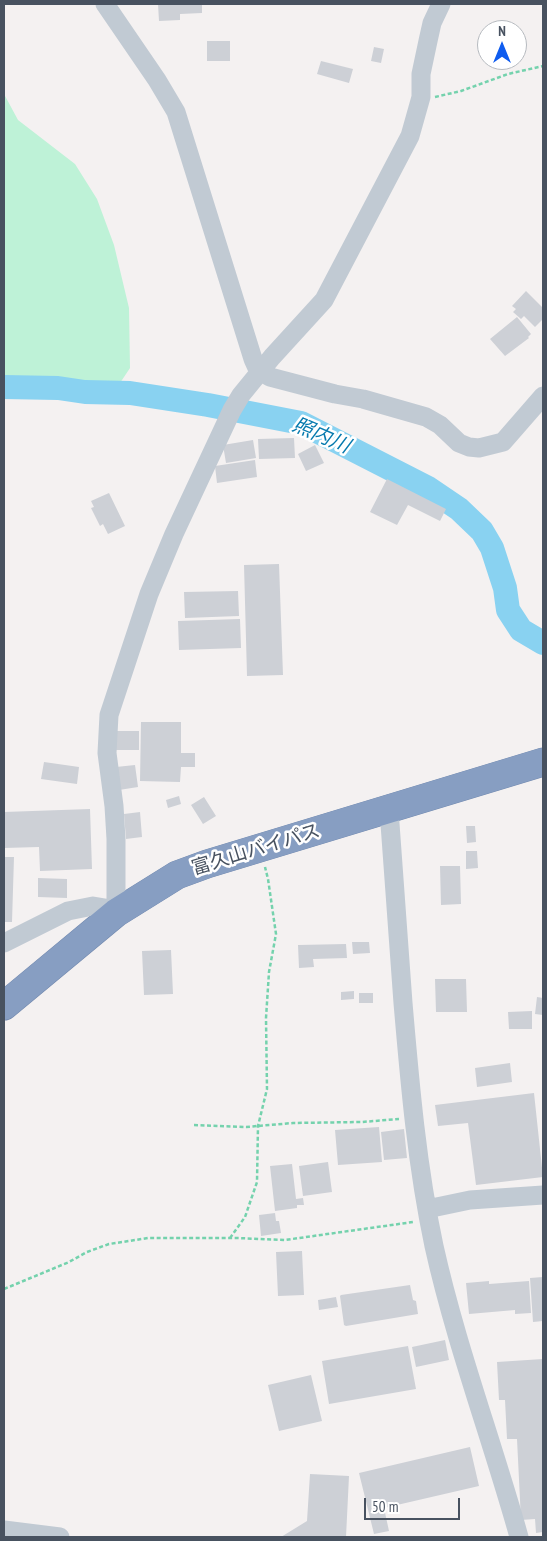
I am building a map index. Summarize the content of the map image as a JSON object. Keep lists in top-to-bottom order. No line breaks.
{"streets":{"highway":["富久山バイパス"]},"water":["照内川"],"scale_bar":"50 m","north":"top"}
